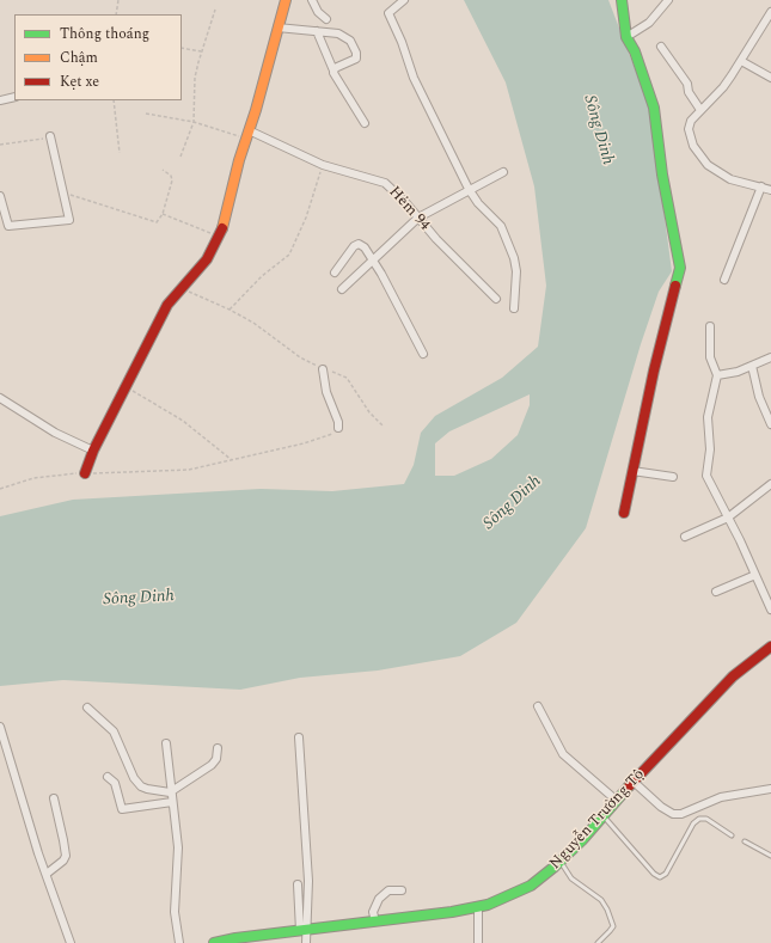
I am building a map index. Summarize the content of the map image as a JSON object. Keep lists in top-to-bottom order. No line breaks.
{"streets":{"street":["Hẻm 94","Nguyễn Trường Tộ"]},"water":["Sông Dinh"],"legend":["Thông thoáng","Chậm","Kẹt xe"]}
